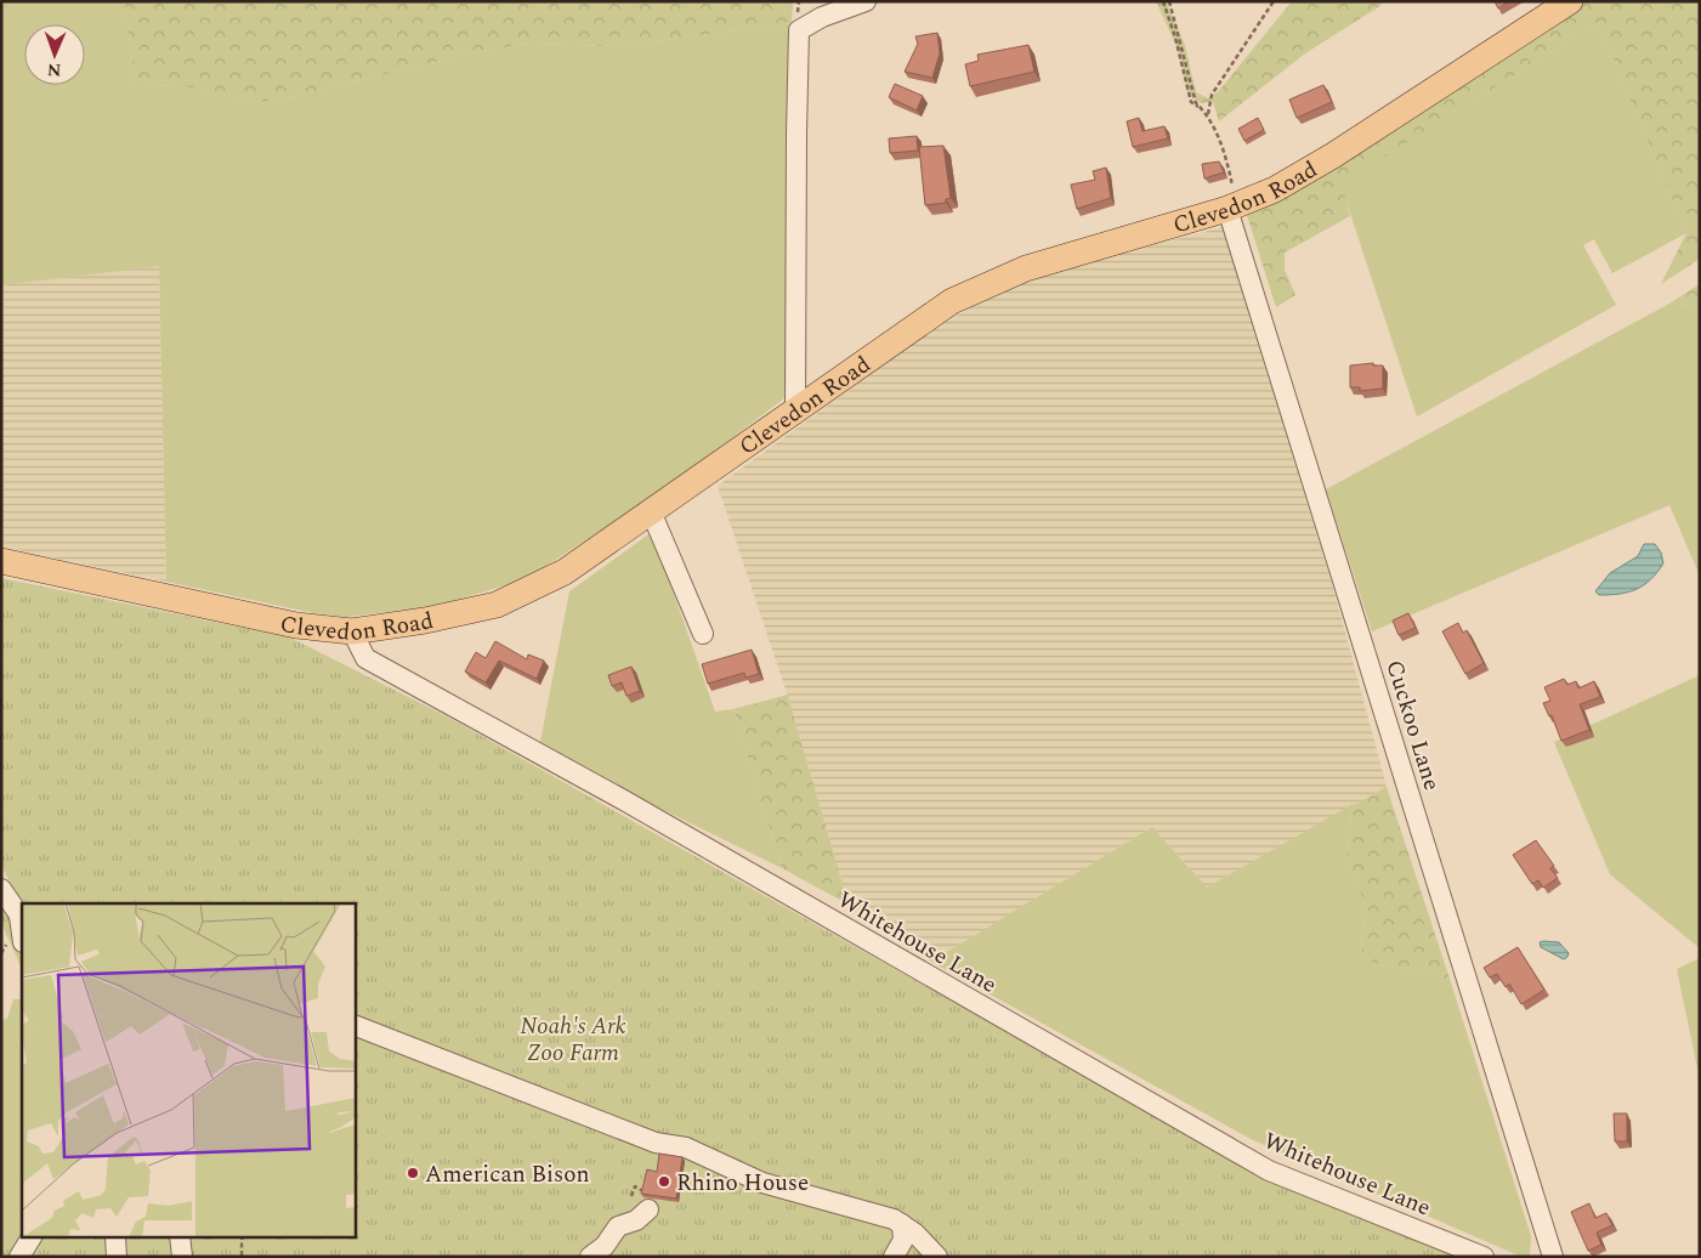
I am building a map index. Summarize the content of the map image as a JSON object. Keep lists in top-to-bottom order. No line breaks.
{"streets":{"main road":["Clevedon Road"],"street":["Cuckoo Lane","Whitehouse Lane"]},"crossings":[["Clevedon Road","Cuckoo Lane"],["Clevedon Road","Whitehouse Lane"]],"parks":["Noah's Ark Zoo Farm"],"places":["American Bison","Rhino House"],"north":"bottom"}
